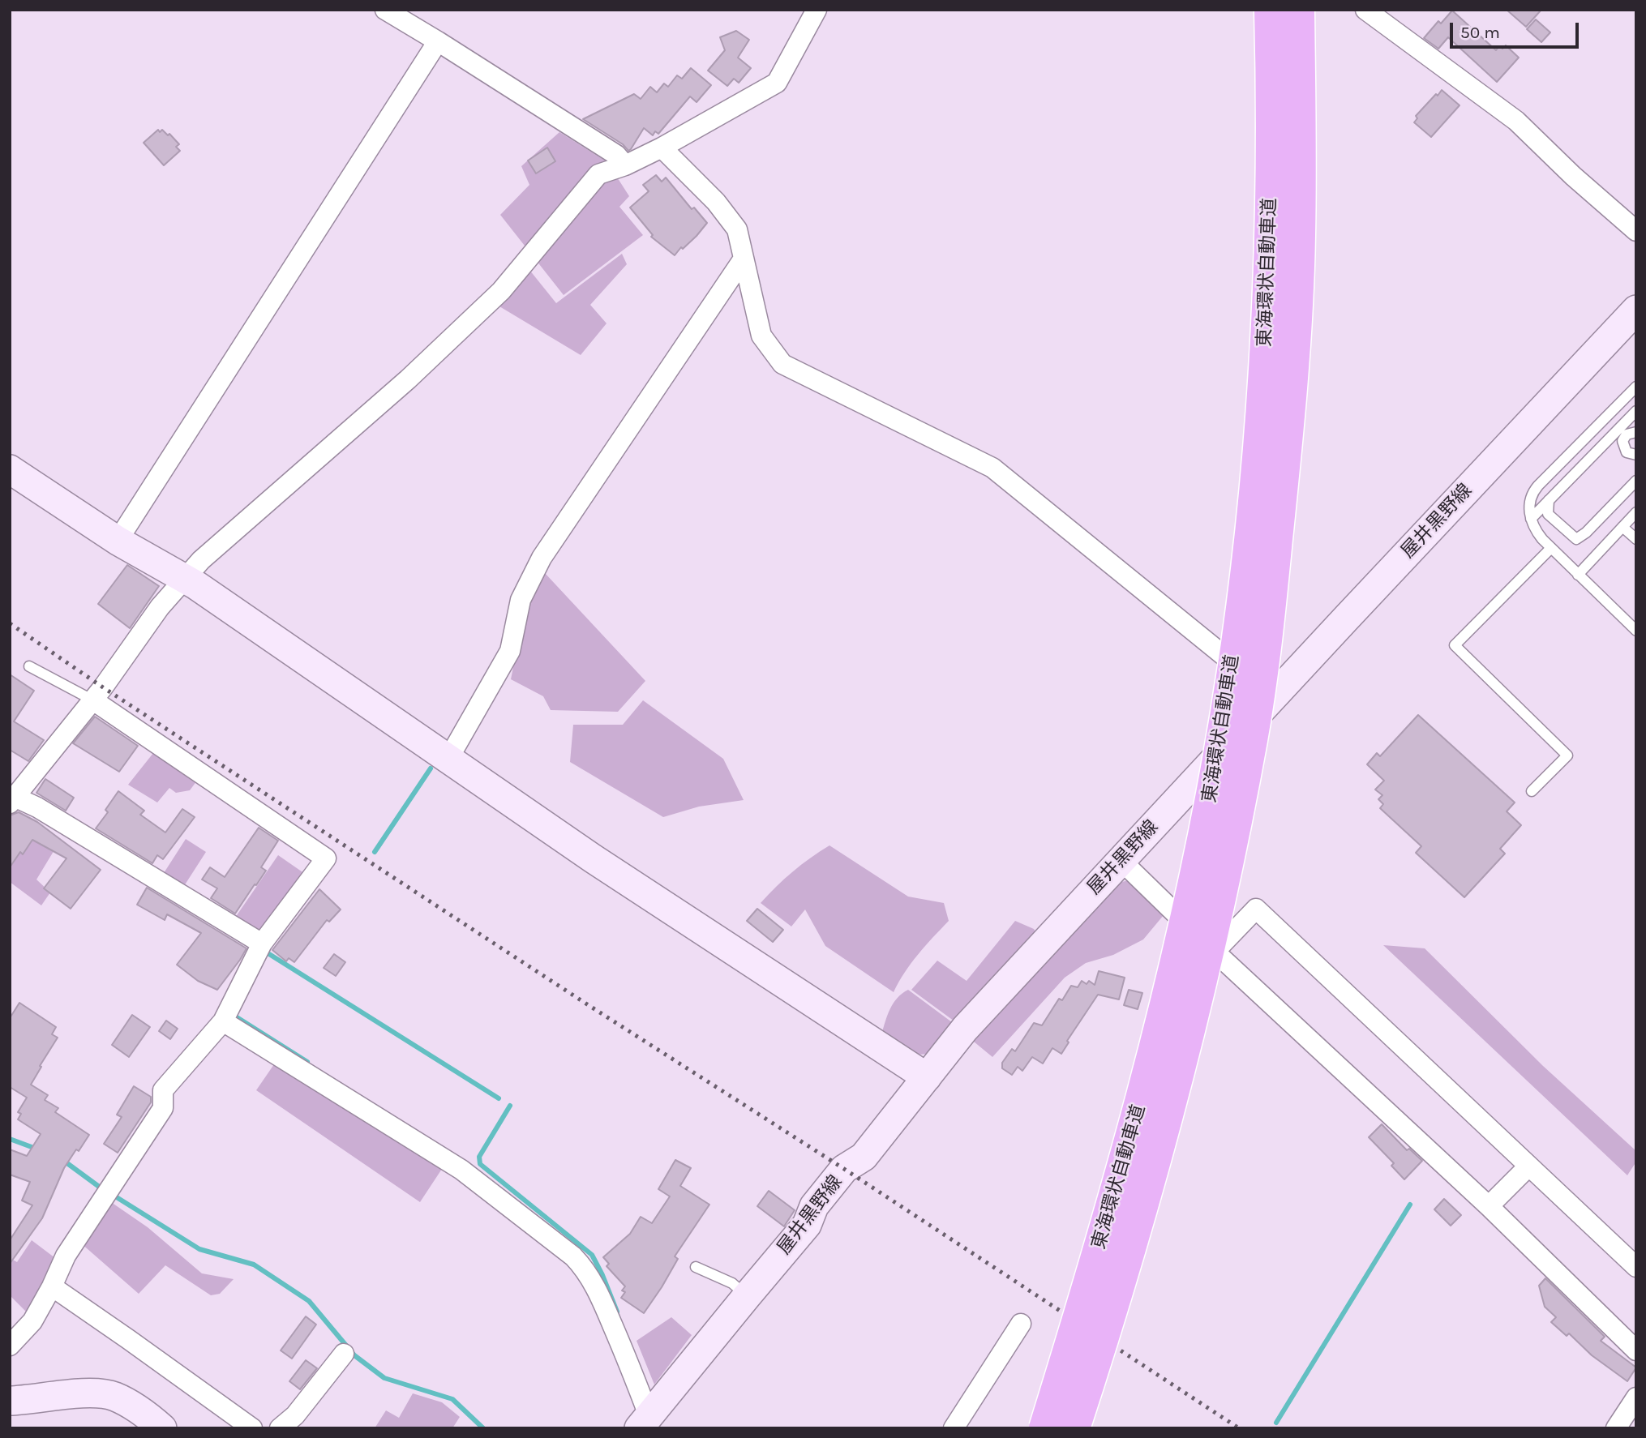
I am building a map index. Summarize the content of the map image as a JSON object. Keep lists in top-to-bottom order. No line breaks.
{"streets":{"highway":["東海環状自動車道"],"main road":["屋井黒野線"]},"scale_bar":"50 m"}
